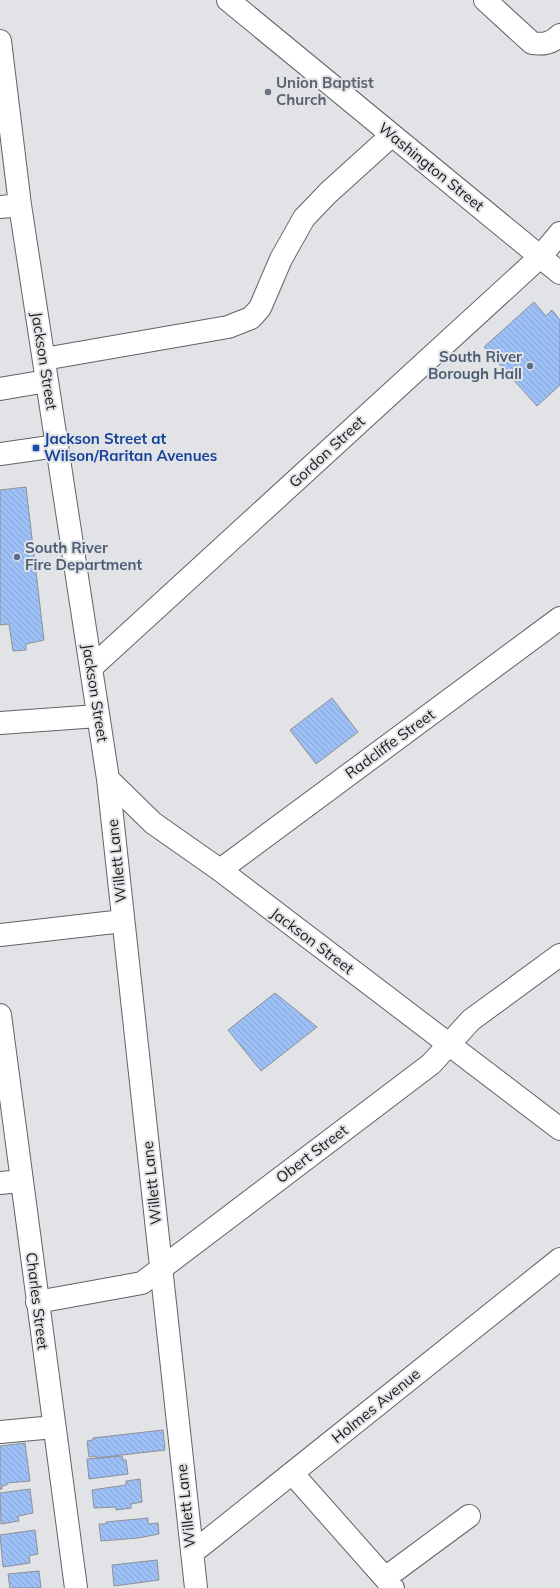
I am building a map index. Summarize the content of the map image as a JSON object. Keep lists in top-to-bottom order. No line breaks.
{"streets":{"street":["Washington Street","Jackson Street","Gordon Street","Radcliffe Street","Willett Lane","Obert Street","Charles Street","Holmes Avenue"]},"crossings":[["Washington Street","Gordon Street"],["Jackson Street","Gordon Street"],["Jackson Street","Radcliffe Street"],["Jackson Street","Willett Lane"],["Jackson Street","Obert Street"],["Willett Lane","Obert Street"],["Willett Lane","Holmes Avenue"],["Obert Street","Charles Street"]],"places":{"other":["Union Baptist Church","South River Borough Hall","South River Fire Department"],"transit":["Jackson Street at Wilson/Raritan Avenues"]}}
